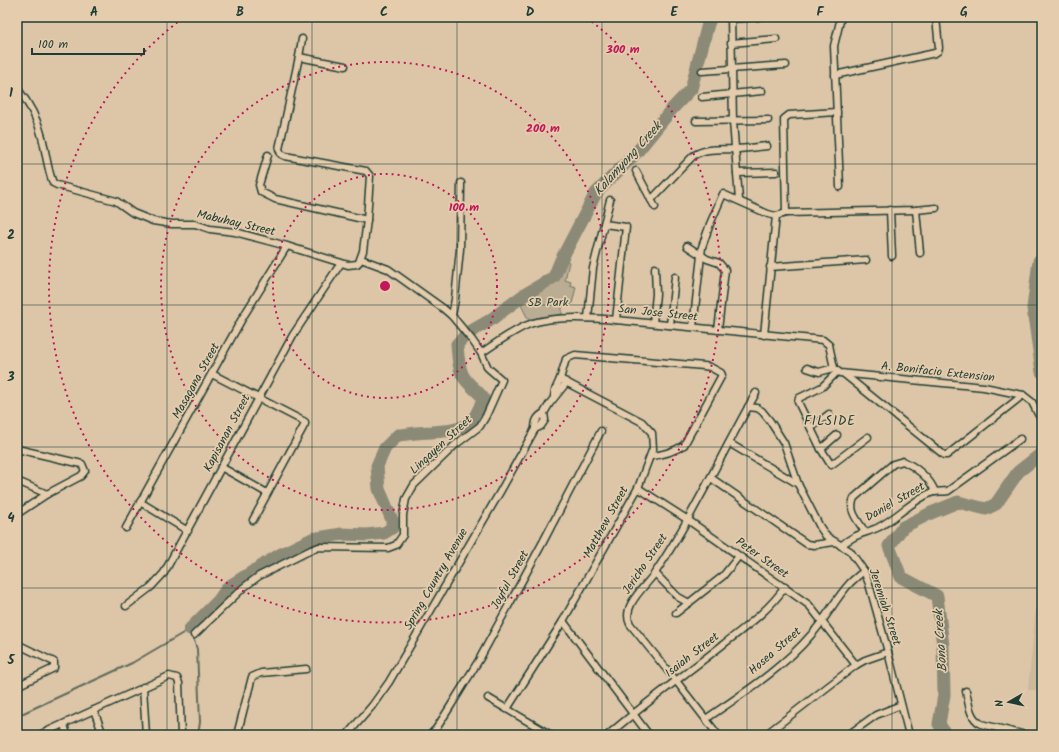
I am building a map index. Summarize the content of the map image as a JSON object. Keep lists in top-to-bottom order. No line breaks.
{"streets":{"street":["Mabuhay Street","San Jose Street","A. Bonifacio Extension","Masagana Street","Kapisanan Street","Lingayen Street","Daniel Street","Matthew Street","Peter Street","Jericho Street","Spring Country Avenue","Joyful Street","Jeremiah Street","Hosea Street","Isaiah Street"]},"crossings":[["Mabuhay Street","Masagana Street"],["Mabuhay Street","Kapisanan Street"],["San Jose Street","A. Bonifacio Extension"],["San Jose Street","Lingayen Street"],["Daniel Street","Jeremiah Street"],["Matthew Street","Peter Street"],["Matthew Street","Spring Country Avenue"],["Peter Street","Jericho Street"],["Peter Street","Hosea Street"],["Peter Street","Isaiah Street"],["Jericho Street","Jeremiah Street"],["Jericho Street","Hosea Street"],["Jericho Street","Isaiah Street"],["Jeremiah Street","Hosea Street"]],"districts":["FILSIDE"],"water":["Kalamyong Creek","Bona Creek"],"parks":["SB Park"],"scale_bar":"100 m","north":"left","grid":{"columns":["A","B","C","D","E","F","G"],"rows":["1","2","3","4","5"]},"rings":["300 m","200 m","100 m"]}
